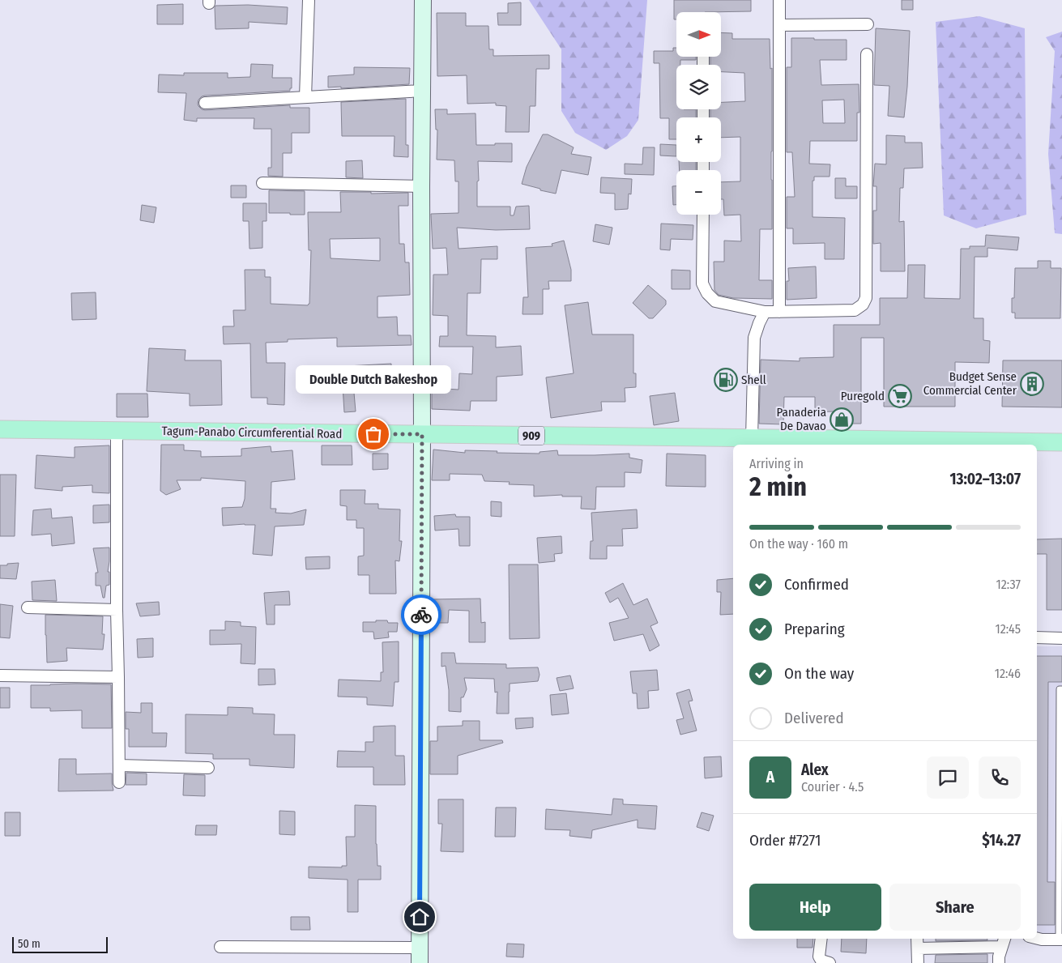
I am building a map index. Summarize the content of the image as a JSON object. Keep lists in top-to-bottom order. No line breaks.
{"streets":{"main road":["Tagum-Panabo Circumferential Road","909"]},"places":{"fuel station":["Shell"],"building":["Budget Sense Commercial Center"],"supermarket":["Puregold"],"shop":["Panaderia De Davao"],"other":["Double Dutch Bakeshop"]},"scale_bar":"50 m","north":"right","page":{"map_buttons":["+","−"],"bubble":"Double Dutch Bakeshop","heading":["2 min","Arriving in","13:02–13:07"],"panel":["Alex","Courier · 4.5","Order #7271","$14.27"],"bar":"On the way · 160 m","list":[["Confirmed","12:37"],["Preparing","12:45"],["On the way","12:46"],"Delivered"],"round":"A","buttons":["Help","Share"],"scale":"50 m"}}
